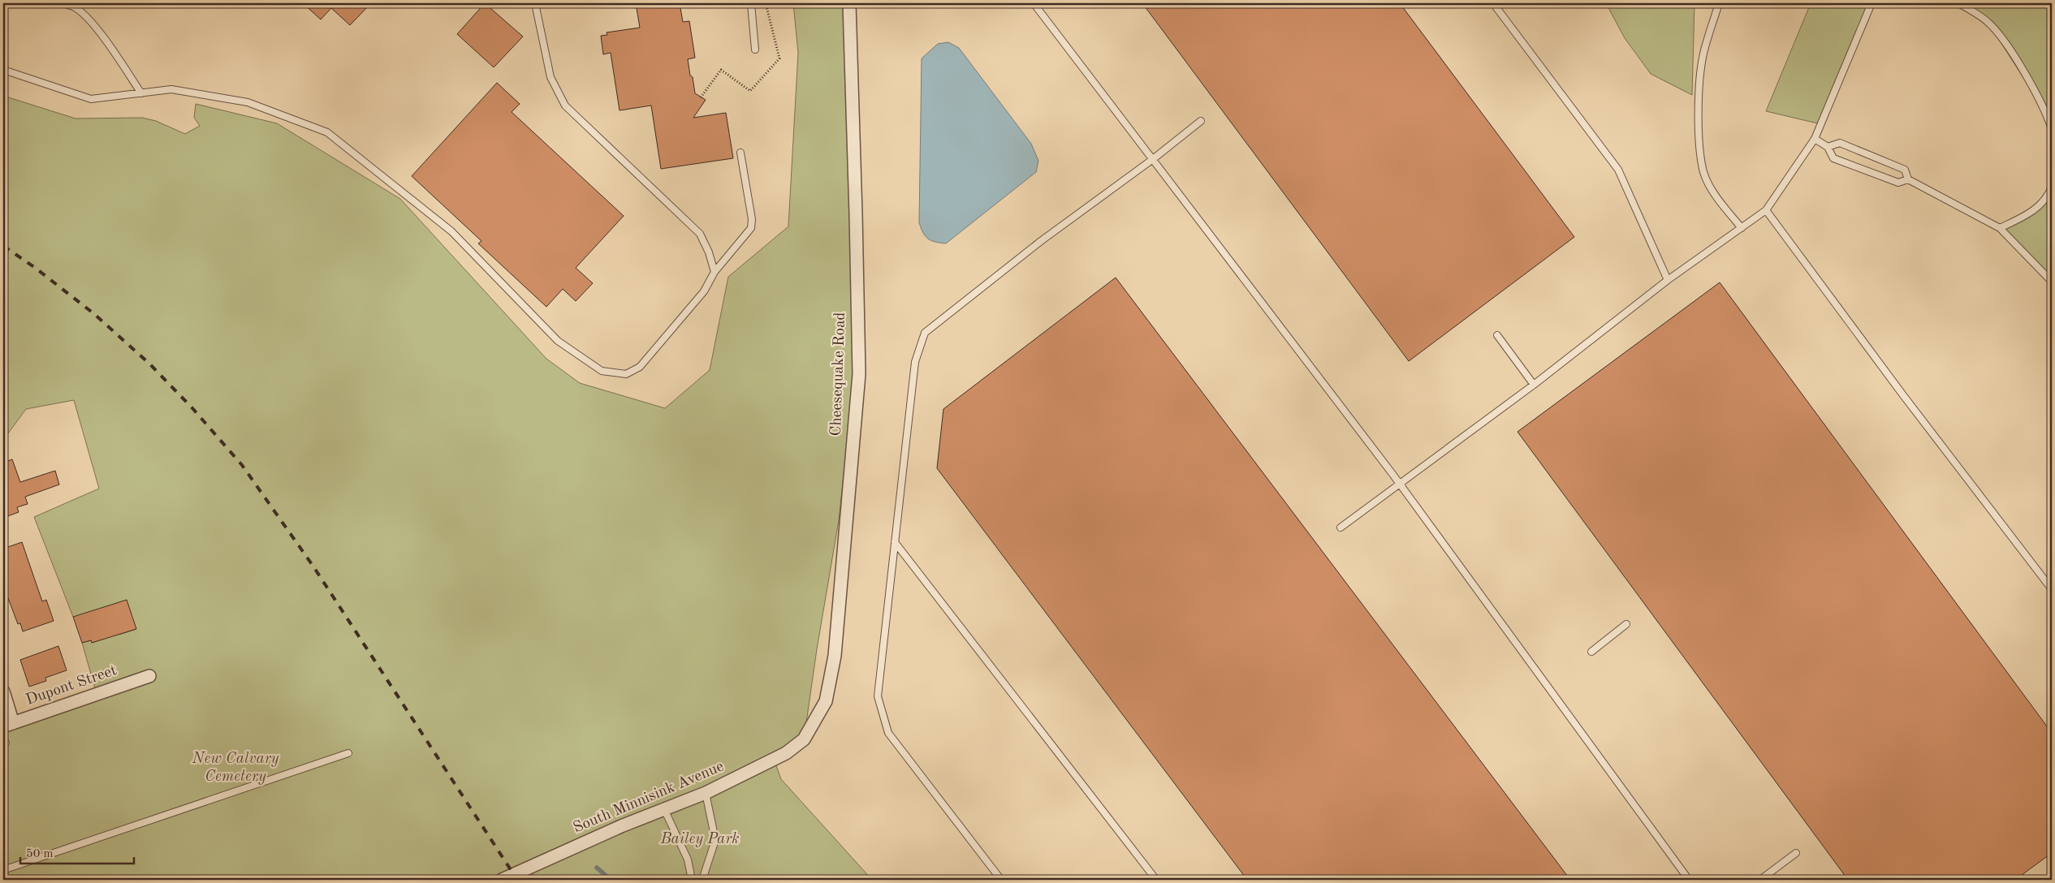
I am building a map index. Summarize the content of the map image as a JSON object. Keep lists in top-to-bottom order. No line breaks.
{"streets":{"street":["Cheesequake Road","Dupont Street","South Minnisink Avenue"]},"crossings":[["Cheesequake Road","South Minnisink Avenue"]],"parks":["New Calvary Cemetery","Bailey Park"],"scale_bar":"50 m"}
